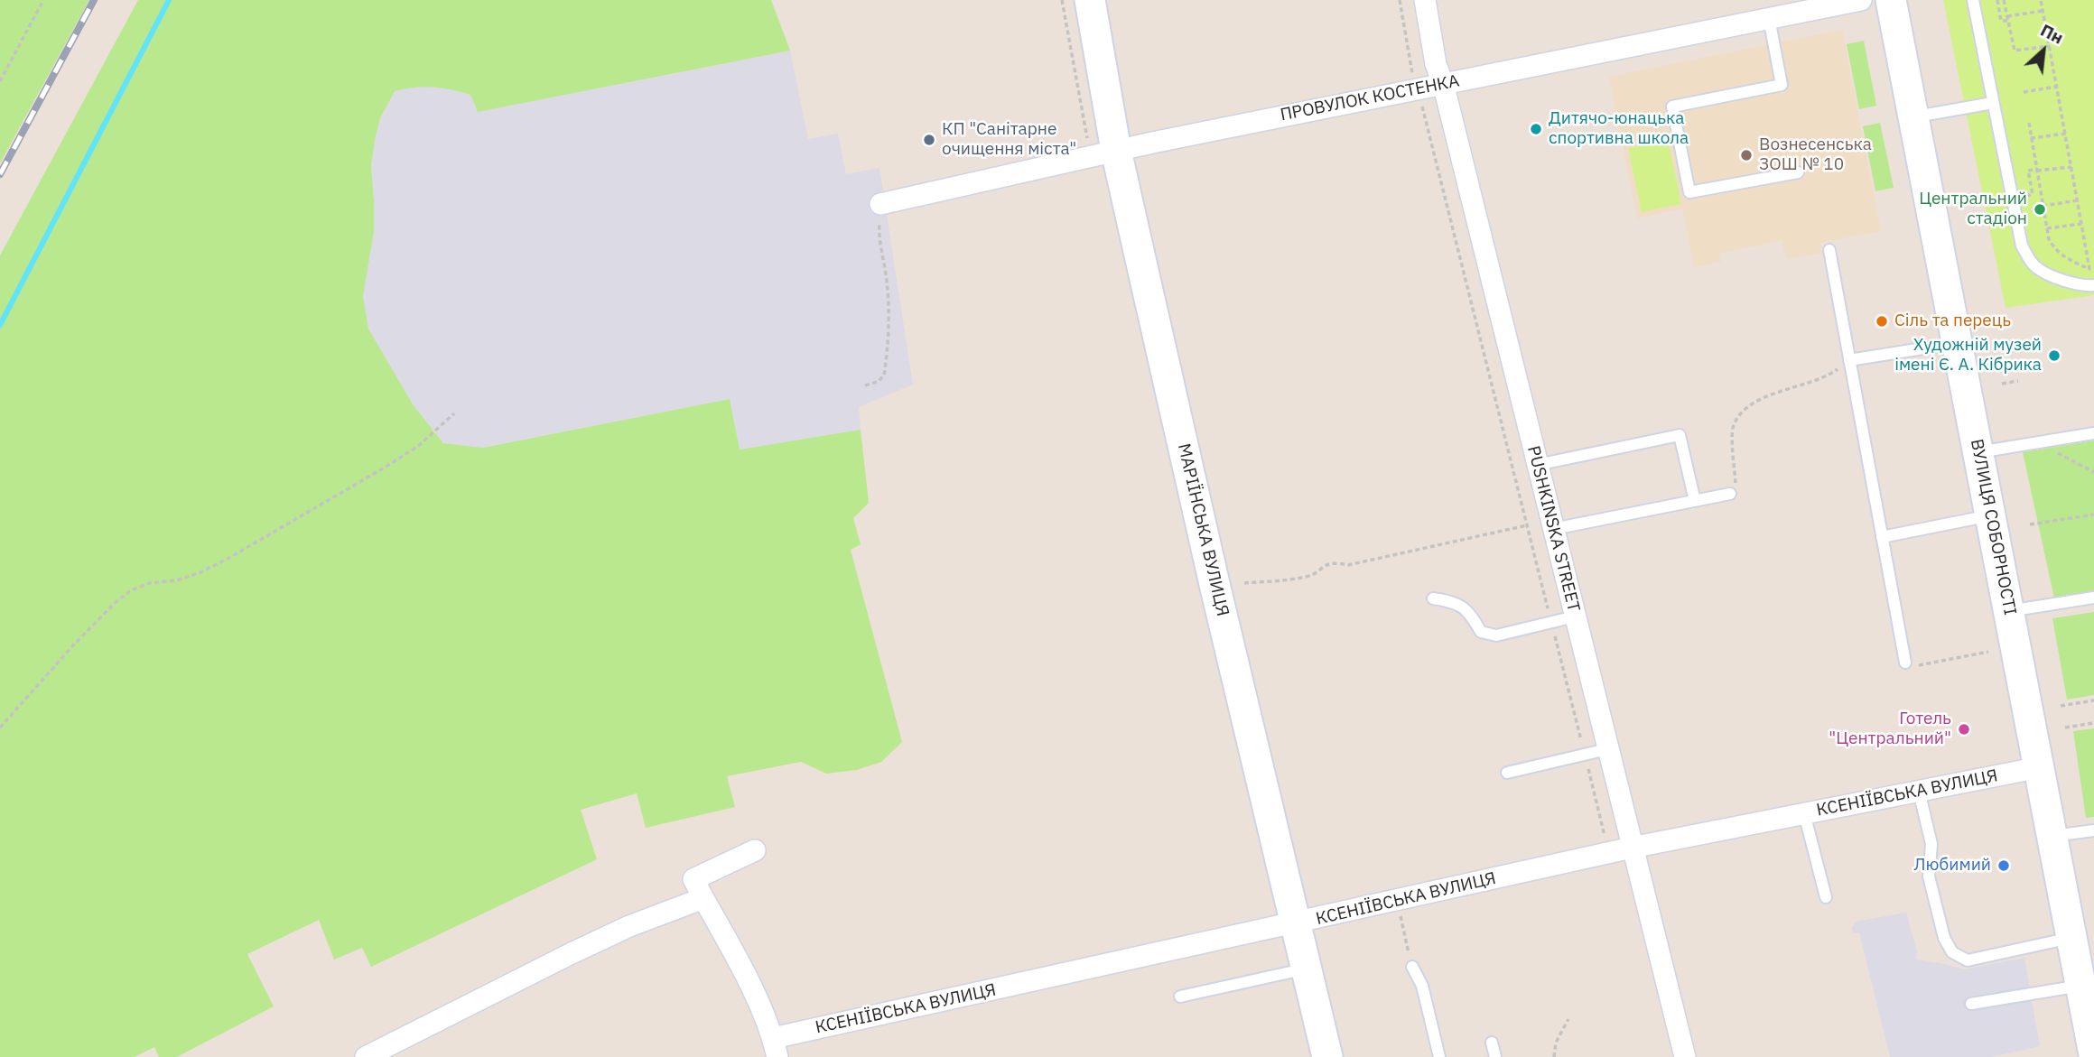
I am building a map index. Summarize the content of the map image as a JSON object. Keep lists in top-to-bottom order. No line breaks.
{"streets":{"main road":["ВУЛИЦЯ СОБОРНОСТІ","МАРІЇНСЬКА ВУЛИЦЯ"],"street":["ПРОВУЛОК КОСТЕНКА","PUSHKINSKA STREET","КСЕНІЇВСЬКА ВУЛИЦЯ"]},"crossings":[["ПРОВУЛОК КОСТЕНКА","PUSHKINSKA STREET"],["ПРОВУЛОК КОСТЕНКА","МАРІЇНСЬКА ВУЛИЦЯ"],["ВУЛИЦЯ СОБОРНОСТІ","КСЕНІЇВСЬКА ВУЛИЦЯ"],["PUSHKINSKA STREET","КСЕНІЇВСЬКА ВУЛИЦЯ"],["МАРІЇНСЬКА ВУЛИЦЯ","КСЕНІЇВСЬКА ВУЛИЦЯ"]],"places":["Дитячо-юнацька спортивна школа","КП \"Санітарне очищення міста\"","Вознесенська ЗОШ № 10","Центральний стадіон","Сіль та перець","Художній музей імені Є. А. Кібрика","Готель \"Центральний\"","Любимий"],"north":"top right"}
